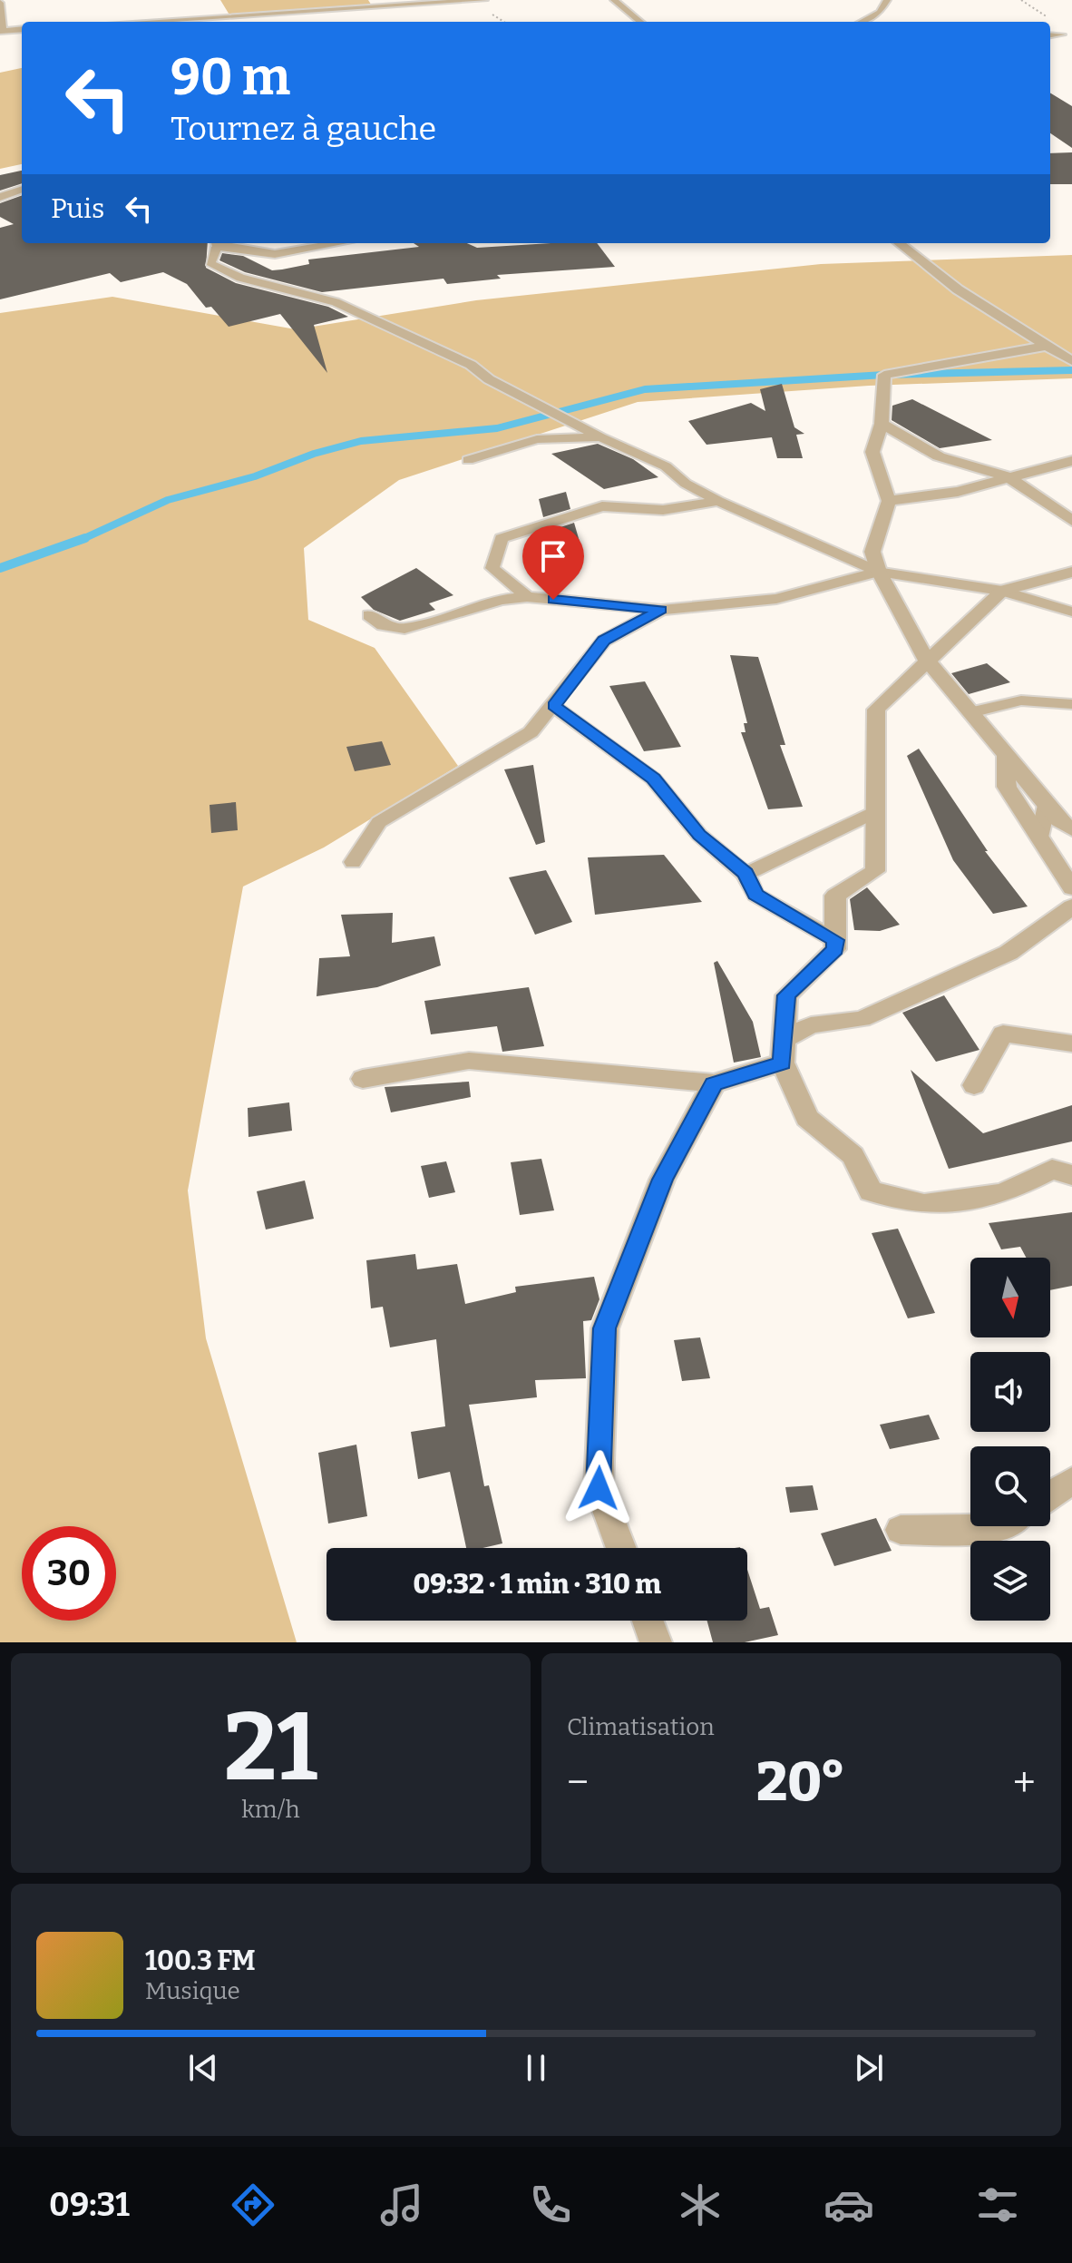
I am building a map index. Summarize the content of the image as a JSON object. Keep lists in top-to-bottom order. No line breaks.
{"north":"bottom","page":{"turn":["90 m","Tournez à gauche"],"then":"Puis","limit":"30","trip":"09:32 · 1 min · 310 m","tile":[["21","km/h"],"Climatisation"],"heat":["−","20°","+"],"song":["100.3 FM","Musique"],"tabs":"09:31"}}
